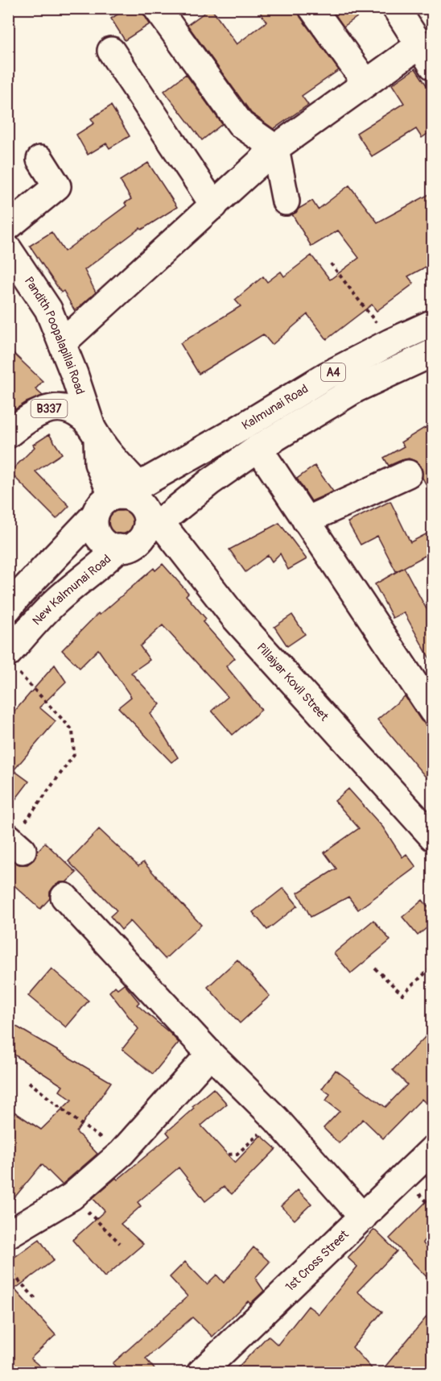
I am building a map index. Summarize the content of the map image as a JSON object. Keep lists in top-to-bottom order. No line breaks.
{"streets":{"main road":["Pandith Poopalapillai Road","A4","Kalmunai Road","B337","New Kalmunai Road","Pillaiyar Kovil Street","1st Cross Street"]},"crossings":[["Pandith Poopalapillai Road","B337"],["A4","Kalmunai Road"],["A4","B337"],["A4","New Kalmunai Road"],["A4","Pillaiyar Kovil Street"],["Kalmunai Road","B337"],["Kalmunai Road","New Kalmunai Road"],["Kalmunai Road","Pillaiyar Kovil Street"],["B337","New Kalmunai Road"],["B337","Pillaiyar Kovil Street"],["New Kalmunai Road","Pillaiyar Kovil Street"]]}
